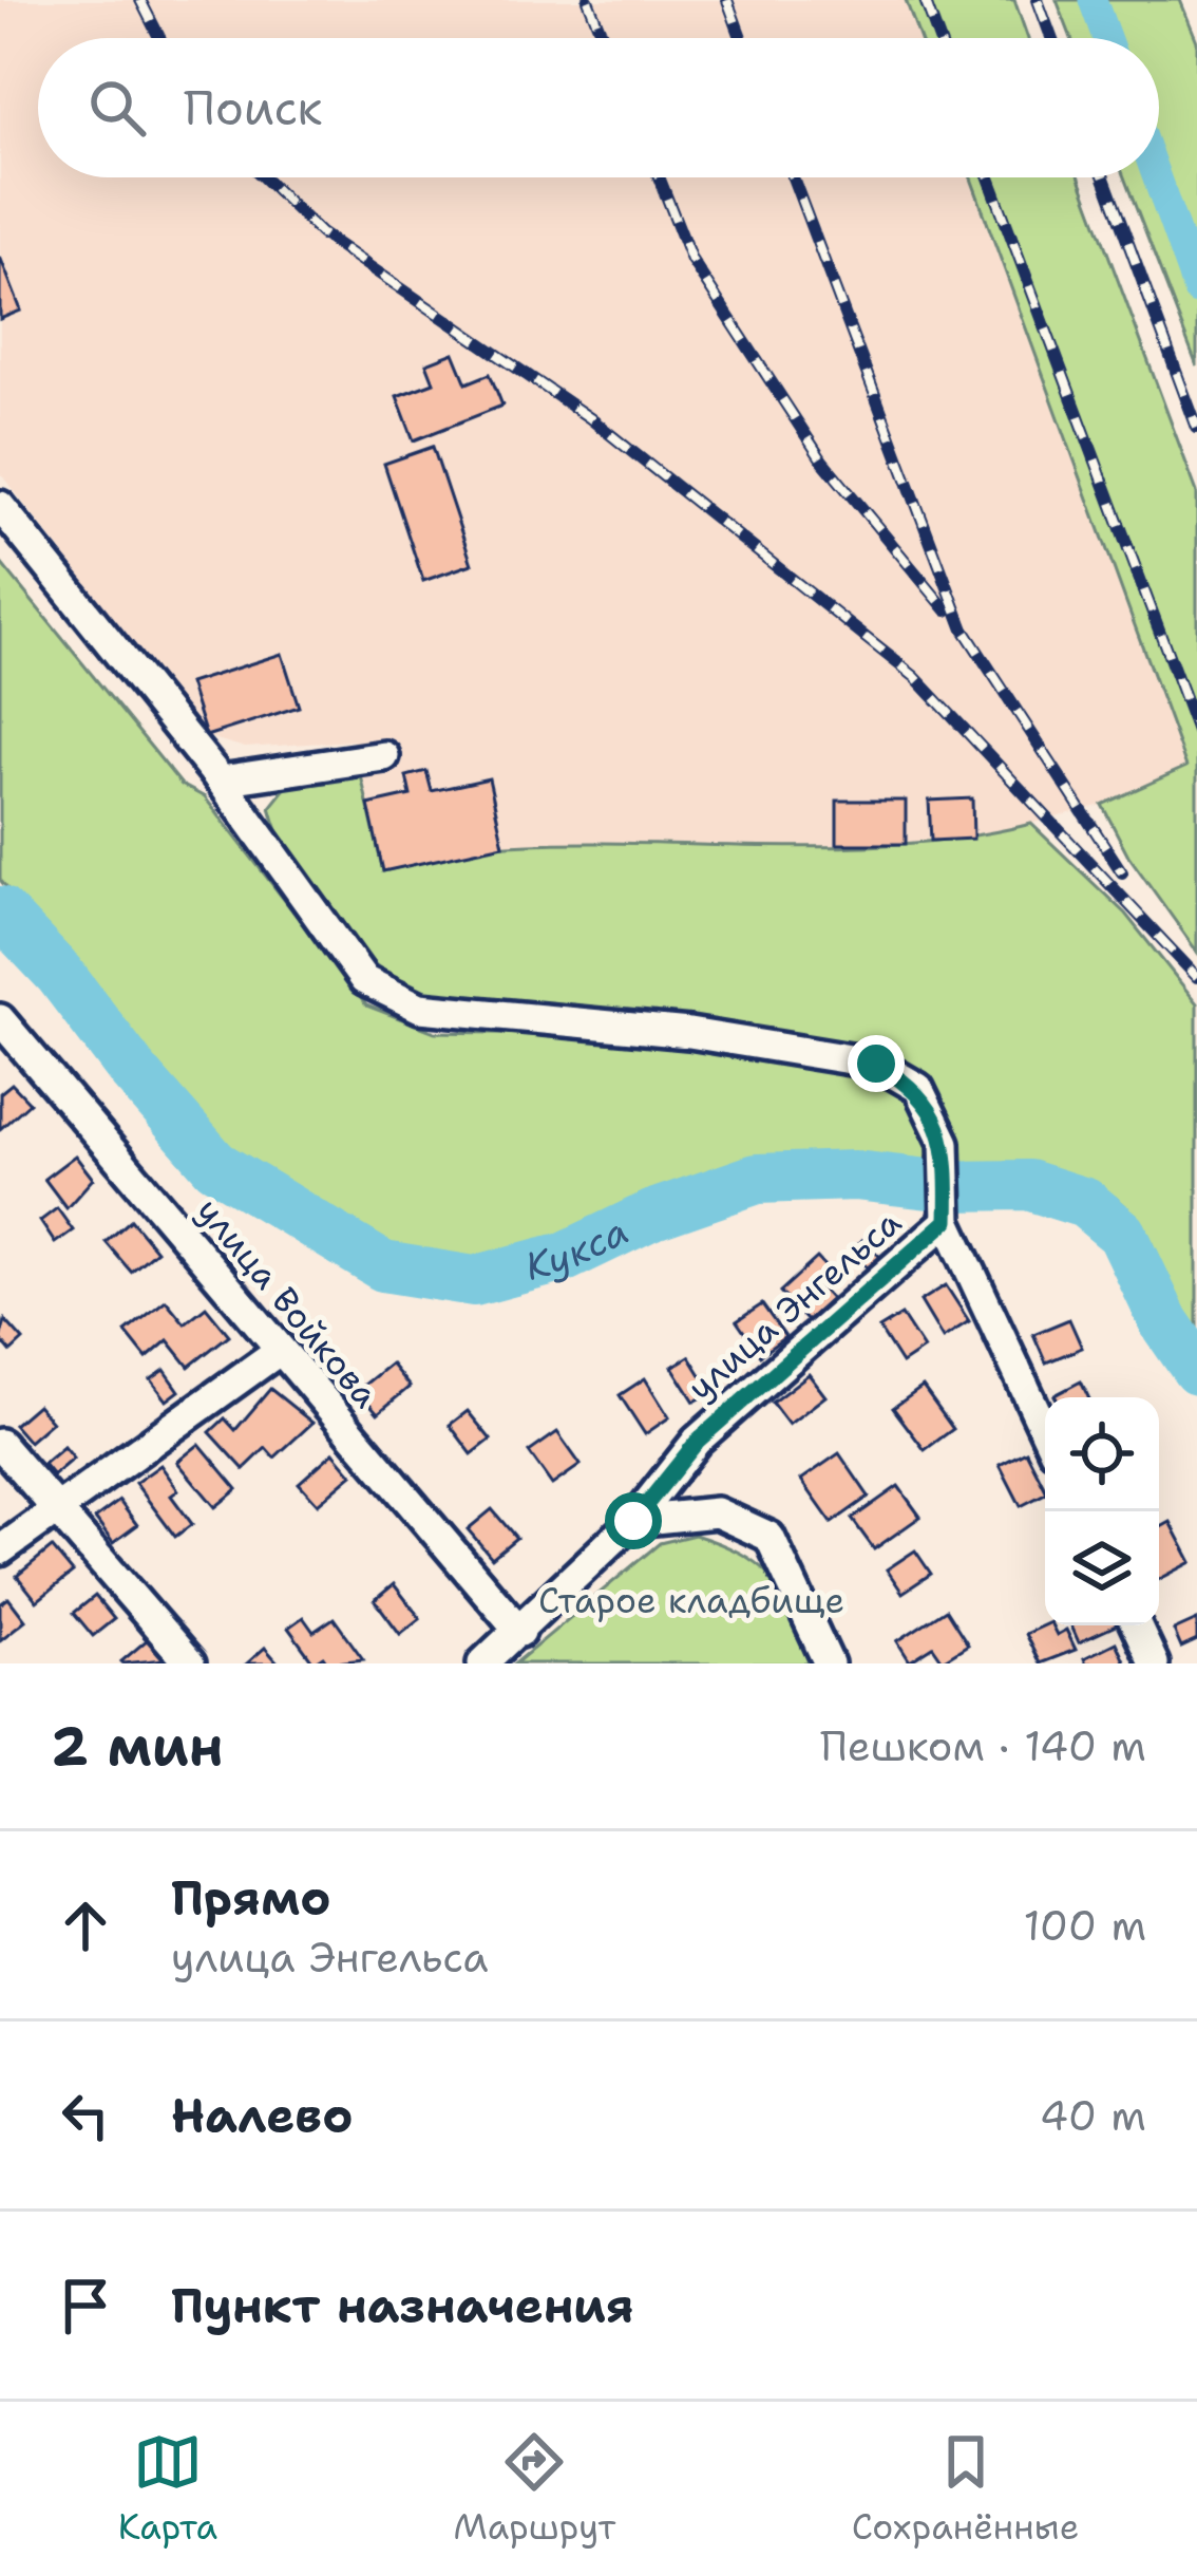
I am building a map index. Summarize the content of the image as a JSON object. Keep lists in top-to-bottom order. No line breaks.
{"streets":{"street":["улица Войкова","улица Энгельса"]},"crossings":[["улица Войкова","улица Энгельса"]],"water":["Кукса"],"parks":["Старое кладбище"],"page":{"search":"Поиск","heading":["2 мин","Пешком · 140 m"],"list":[["Прямо","улица Энгельса","100 m"],["Налево","40 m"],"Пункт назначения"],"nav":["Карта","Маршрут","Сохранённые"]}}
